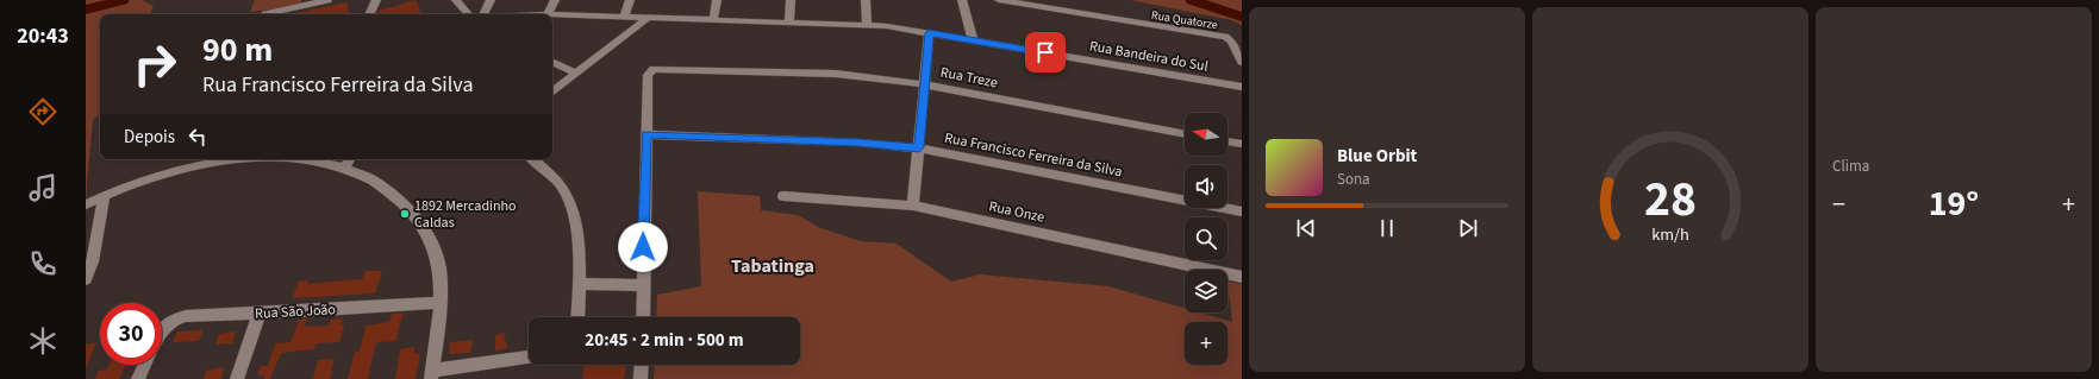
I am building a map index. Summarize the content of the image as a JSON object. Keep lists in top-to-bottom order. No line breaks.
{"streets":{"street":["Rua Quatorze","Rua Bandeira do Sul","Rua Treze","Rua Francisco Ferreira da Silva","Rua Onze","Rua São João"]},"crossings":[["Rua Treze","Rua Francisco Ferreira da Silva"]],"districts":["Tabatinga"],"places":["1892 Mercadinho Caldas"],"north":"left","page":{"tabs":"20:43","tile":"Clima","turn":["90 m","Rua Francisco Ferreira da Silva"],"map_buttons":"+","then":"Depois","song":["Blue Orbit","Sona"],"heat":["−","19°","+"],"limit":"30","trip":"20:45 · 2 min · 500 m","gauge":["28","km/h"]}}
